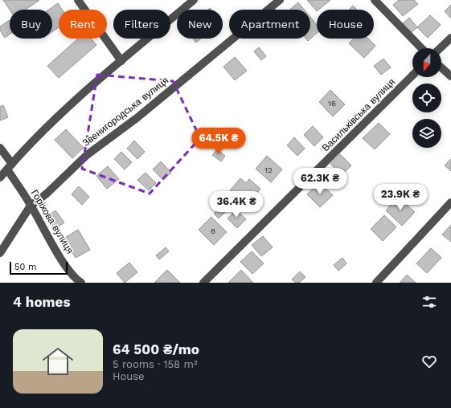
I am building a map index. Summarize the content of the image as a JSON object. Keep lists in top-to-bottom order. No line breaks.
{"streets":{"street":["Звенигородська вулиця","Васильківська вулиця","Горіхова вулиця"]},"crossings":[["Звенигородська вулиця","Горіхова вулиця"]],"house_numbers":["16","12","6"],"scale_bar":"50 m","north":"bottom","page":{"chip":["Buy","Rent","Filters","New","Apartment","House"],"price":["64.5K ₴","62.3K ₴","23.9K ₴","36.4K ₴"],"scale":"50 m","heading":"4 homes","list":[{"name":"64 500 ₴/mo","note":"5 rooms · 158 m² · House"}]}}
